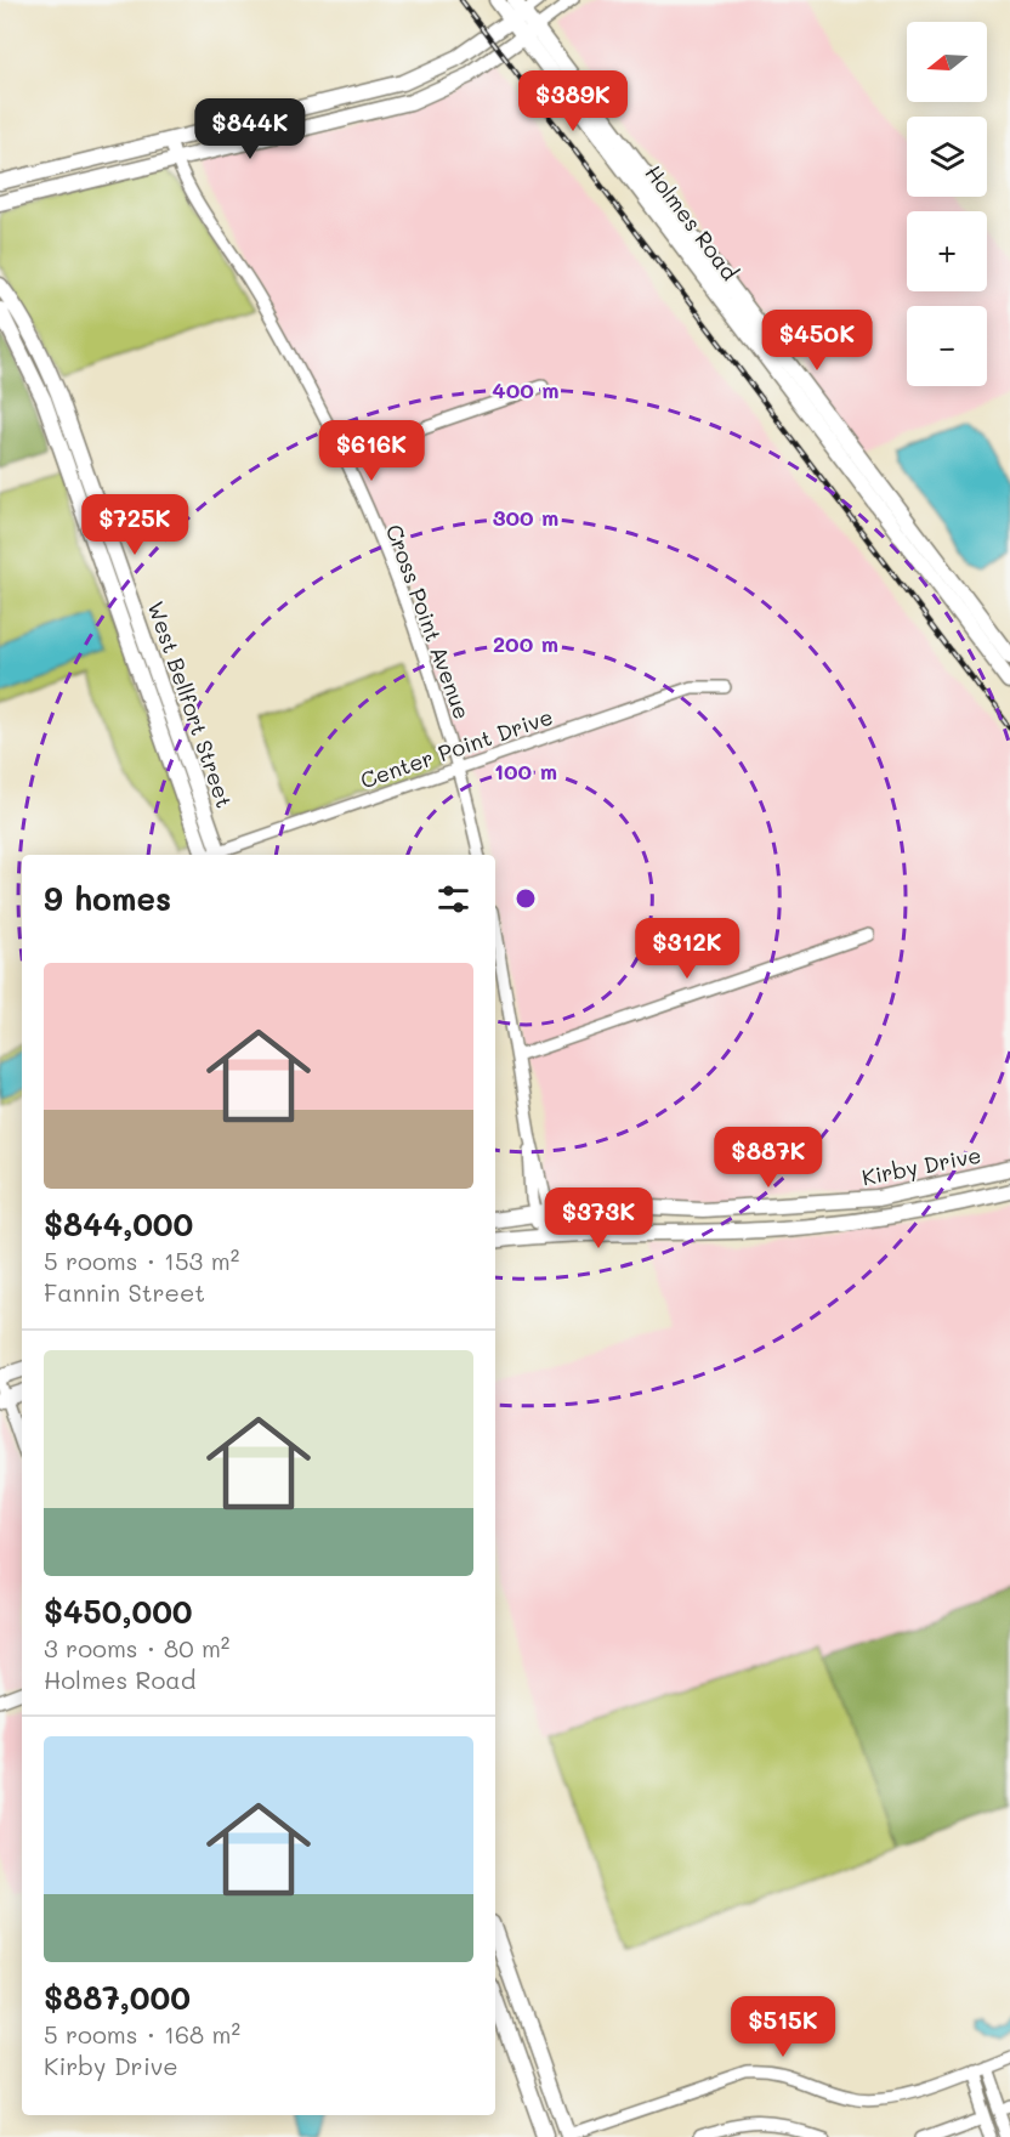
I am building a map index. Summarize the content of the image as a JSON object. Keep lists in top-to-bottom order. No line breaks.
{"streets":{"main road":["Holmes Road","West Bellfort Street","Kirby Drive"],"street":["Cross Point Avenue","Center Point Drive"]},"crossings":[["Cross Point Avenue","Center Point Drive"]],"north":"left","page":{"map_buttons":["+","−"],"price":["$389K","$844K","$450K","$616K","$725K","$312K","$887K","$373K","$515K"],"heading":"9 homes","list":[{"name":"$844,000","note":"5 rooms · 153 m² · Fannin Street"},{"name":"$450,000","note":"3 rooms · 80 m² · Holmes Road"},{"name":"$887,000","note":"5 rooms · 168 m² · Kirby Drive"}]},"rings":["400 m","300 m","200 m","100 m"]}
